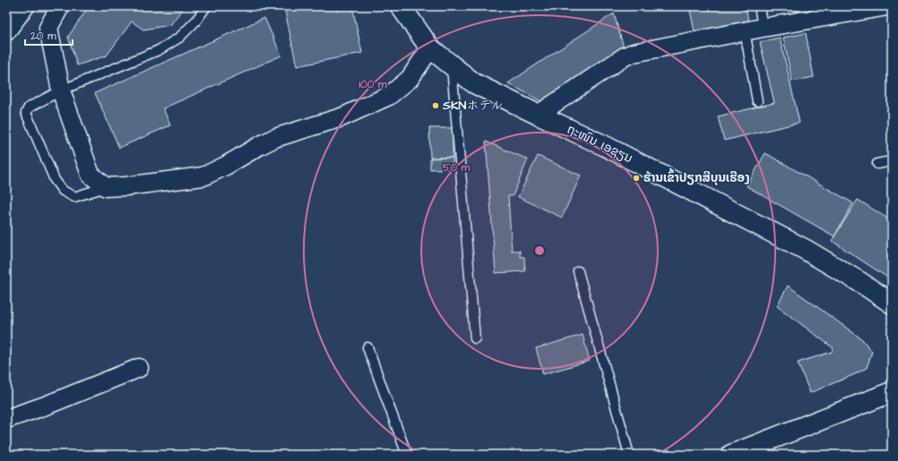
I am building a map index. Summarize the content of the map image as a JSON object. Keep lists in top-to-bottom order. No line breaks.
{"streets":{"main road":["ຖະໜົນ ເອຊຽນ"]},"places":["SKNホテル","ຮ້ານເຂົ້າປຽກສີບຸນເຮືອງ"],"scale_bar":"20 m","rings":["100 m","50 m"]}
